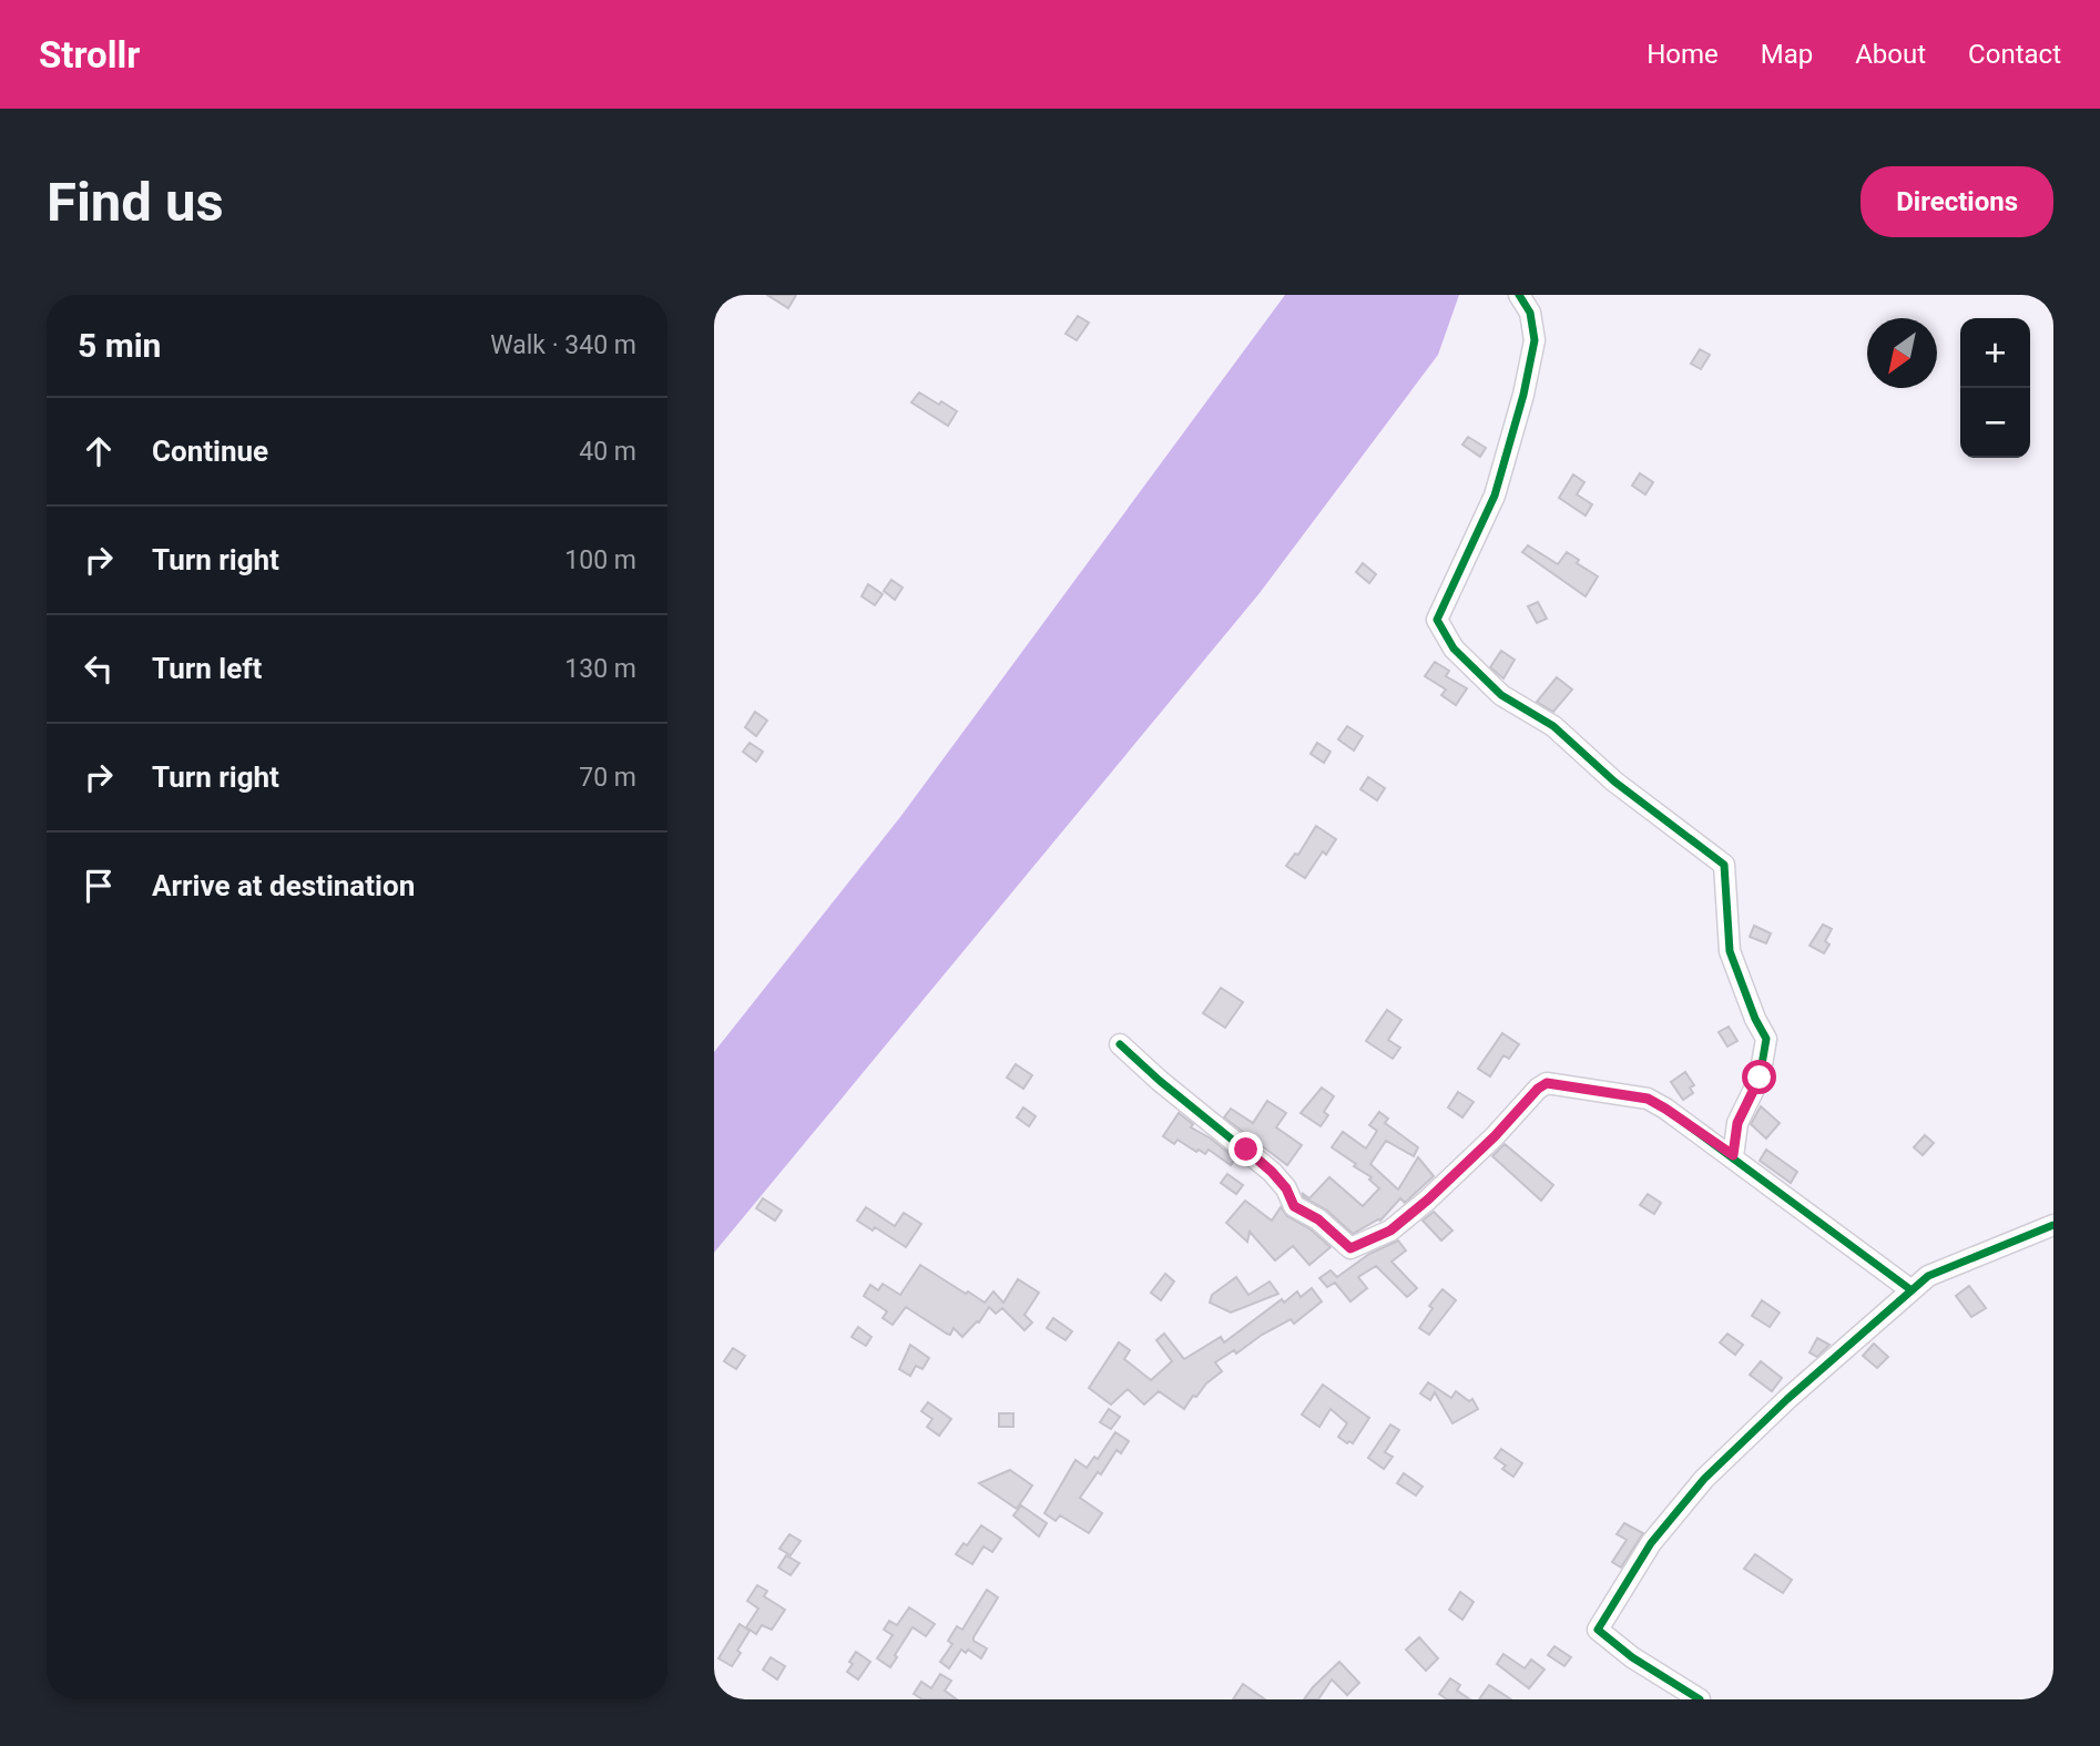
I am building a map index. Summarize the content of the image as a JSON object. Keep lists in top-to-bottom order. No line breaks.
{"north":"bottom left","page":{"header":"Strollr","nav":["Home","Map","About","Contact"],"buttons":"Directions","title":"Find us","heading":["5 min","Walk · 340 m"],"map_buttons":["+","−"],"list":[["Continue","40 m"],["Turn right","100 m"],["Turn left","130 m"],["Turn right","70 m"],"Arrive at destination"]}}
